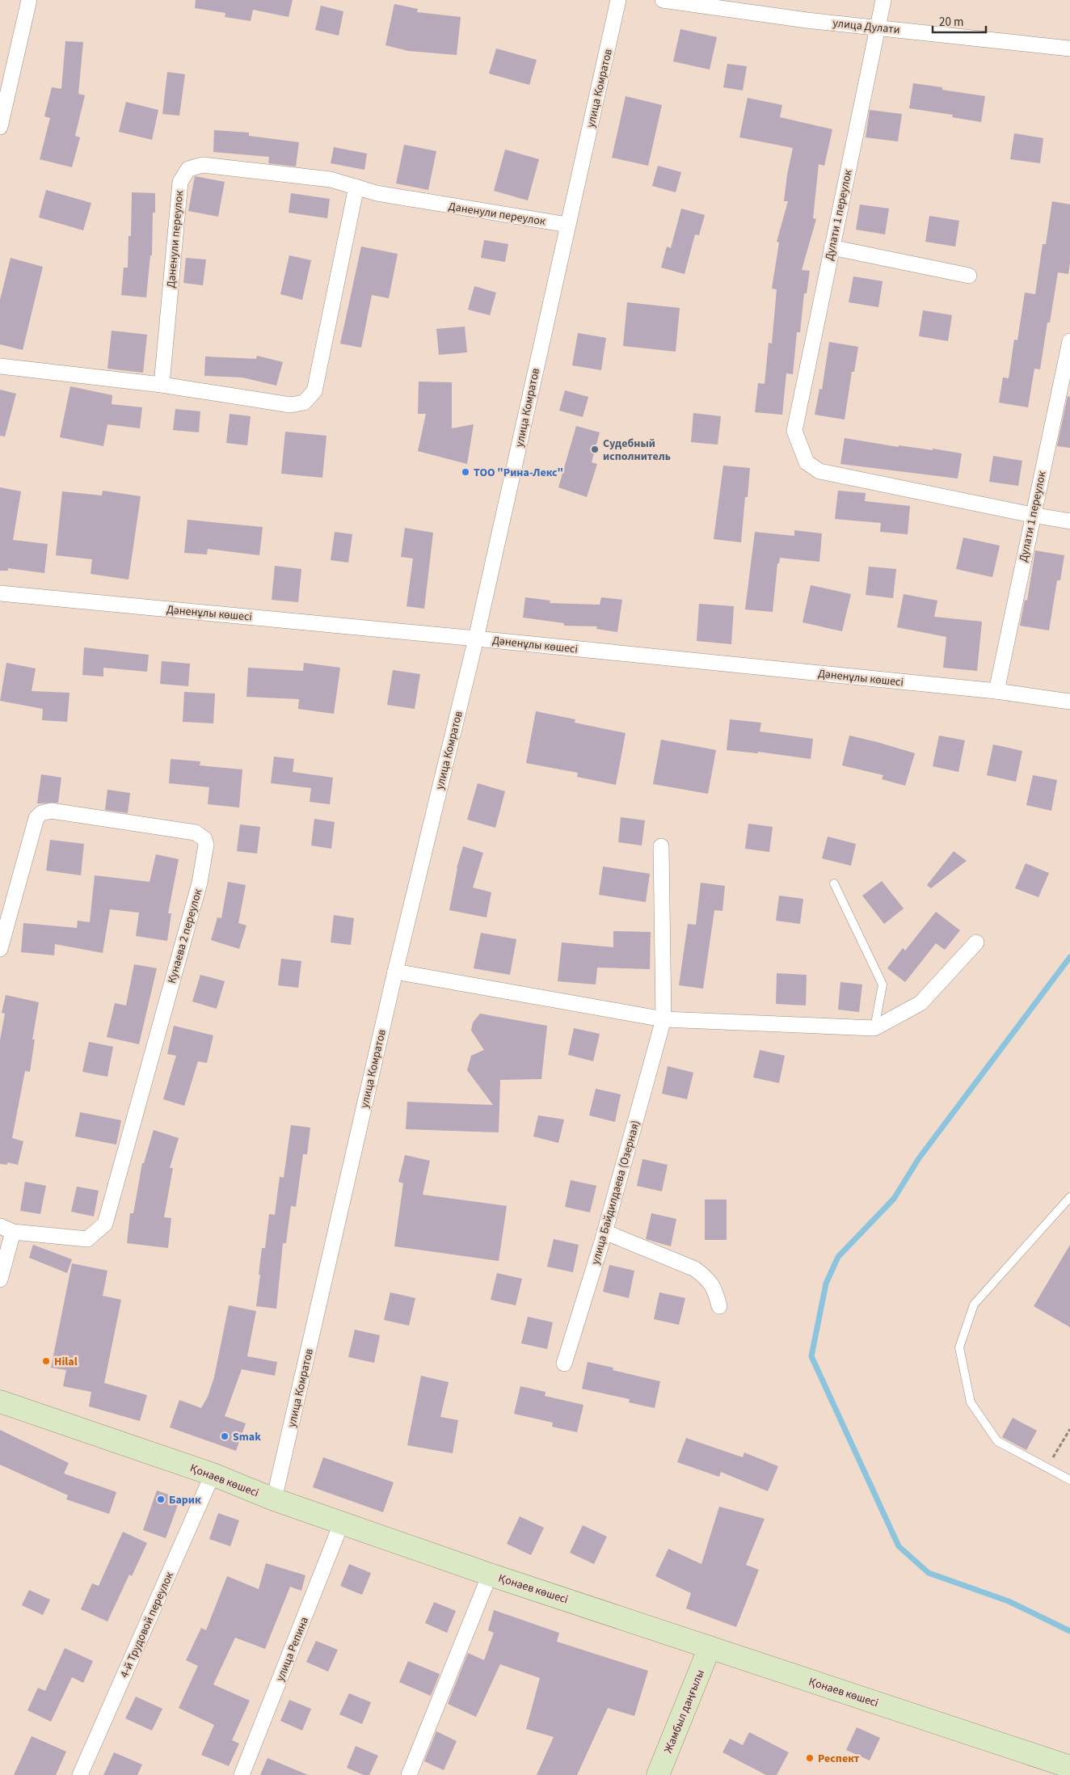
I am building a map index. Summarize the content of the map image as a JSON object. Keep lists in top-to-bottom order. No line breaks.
{"streets":{"main road":["Қонаев көшесі","Жамбыл даңғылы"],"street":["улица Дулати","улица Комратов","Даненули переулок","Дулати 1 переулок","Дәненұлы көшесі","Кунаева 2 переулок","улица Байдилдаева (Озерная)","4-й Трудовой переулок","улица Репина"]},"crossings":[["улица Дулати","Дулати 1 переулок"],["улица Комратов","Даненули переулок"],["улица Комратов","Дәненұлы көшесі"],["улица Комратов","Қонаев көшесі"],["Дулати 1 переулок","Дәненұлы көшесі"],["Қонаев көшесі","4-й Трудовой переулок"],["Қонаев көшесі","улица Репина"],["Қонаев көшесі","Жамбыл даңғылы"]],"places":["Судебный исполнитель","ТОО \"Рина-Лекс\"","Hilal","Smak","Барик","Респект"],"scale_bar":"20 m"}
